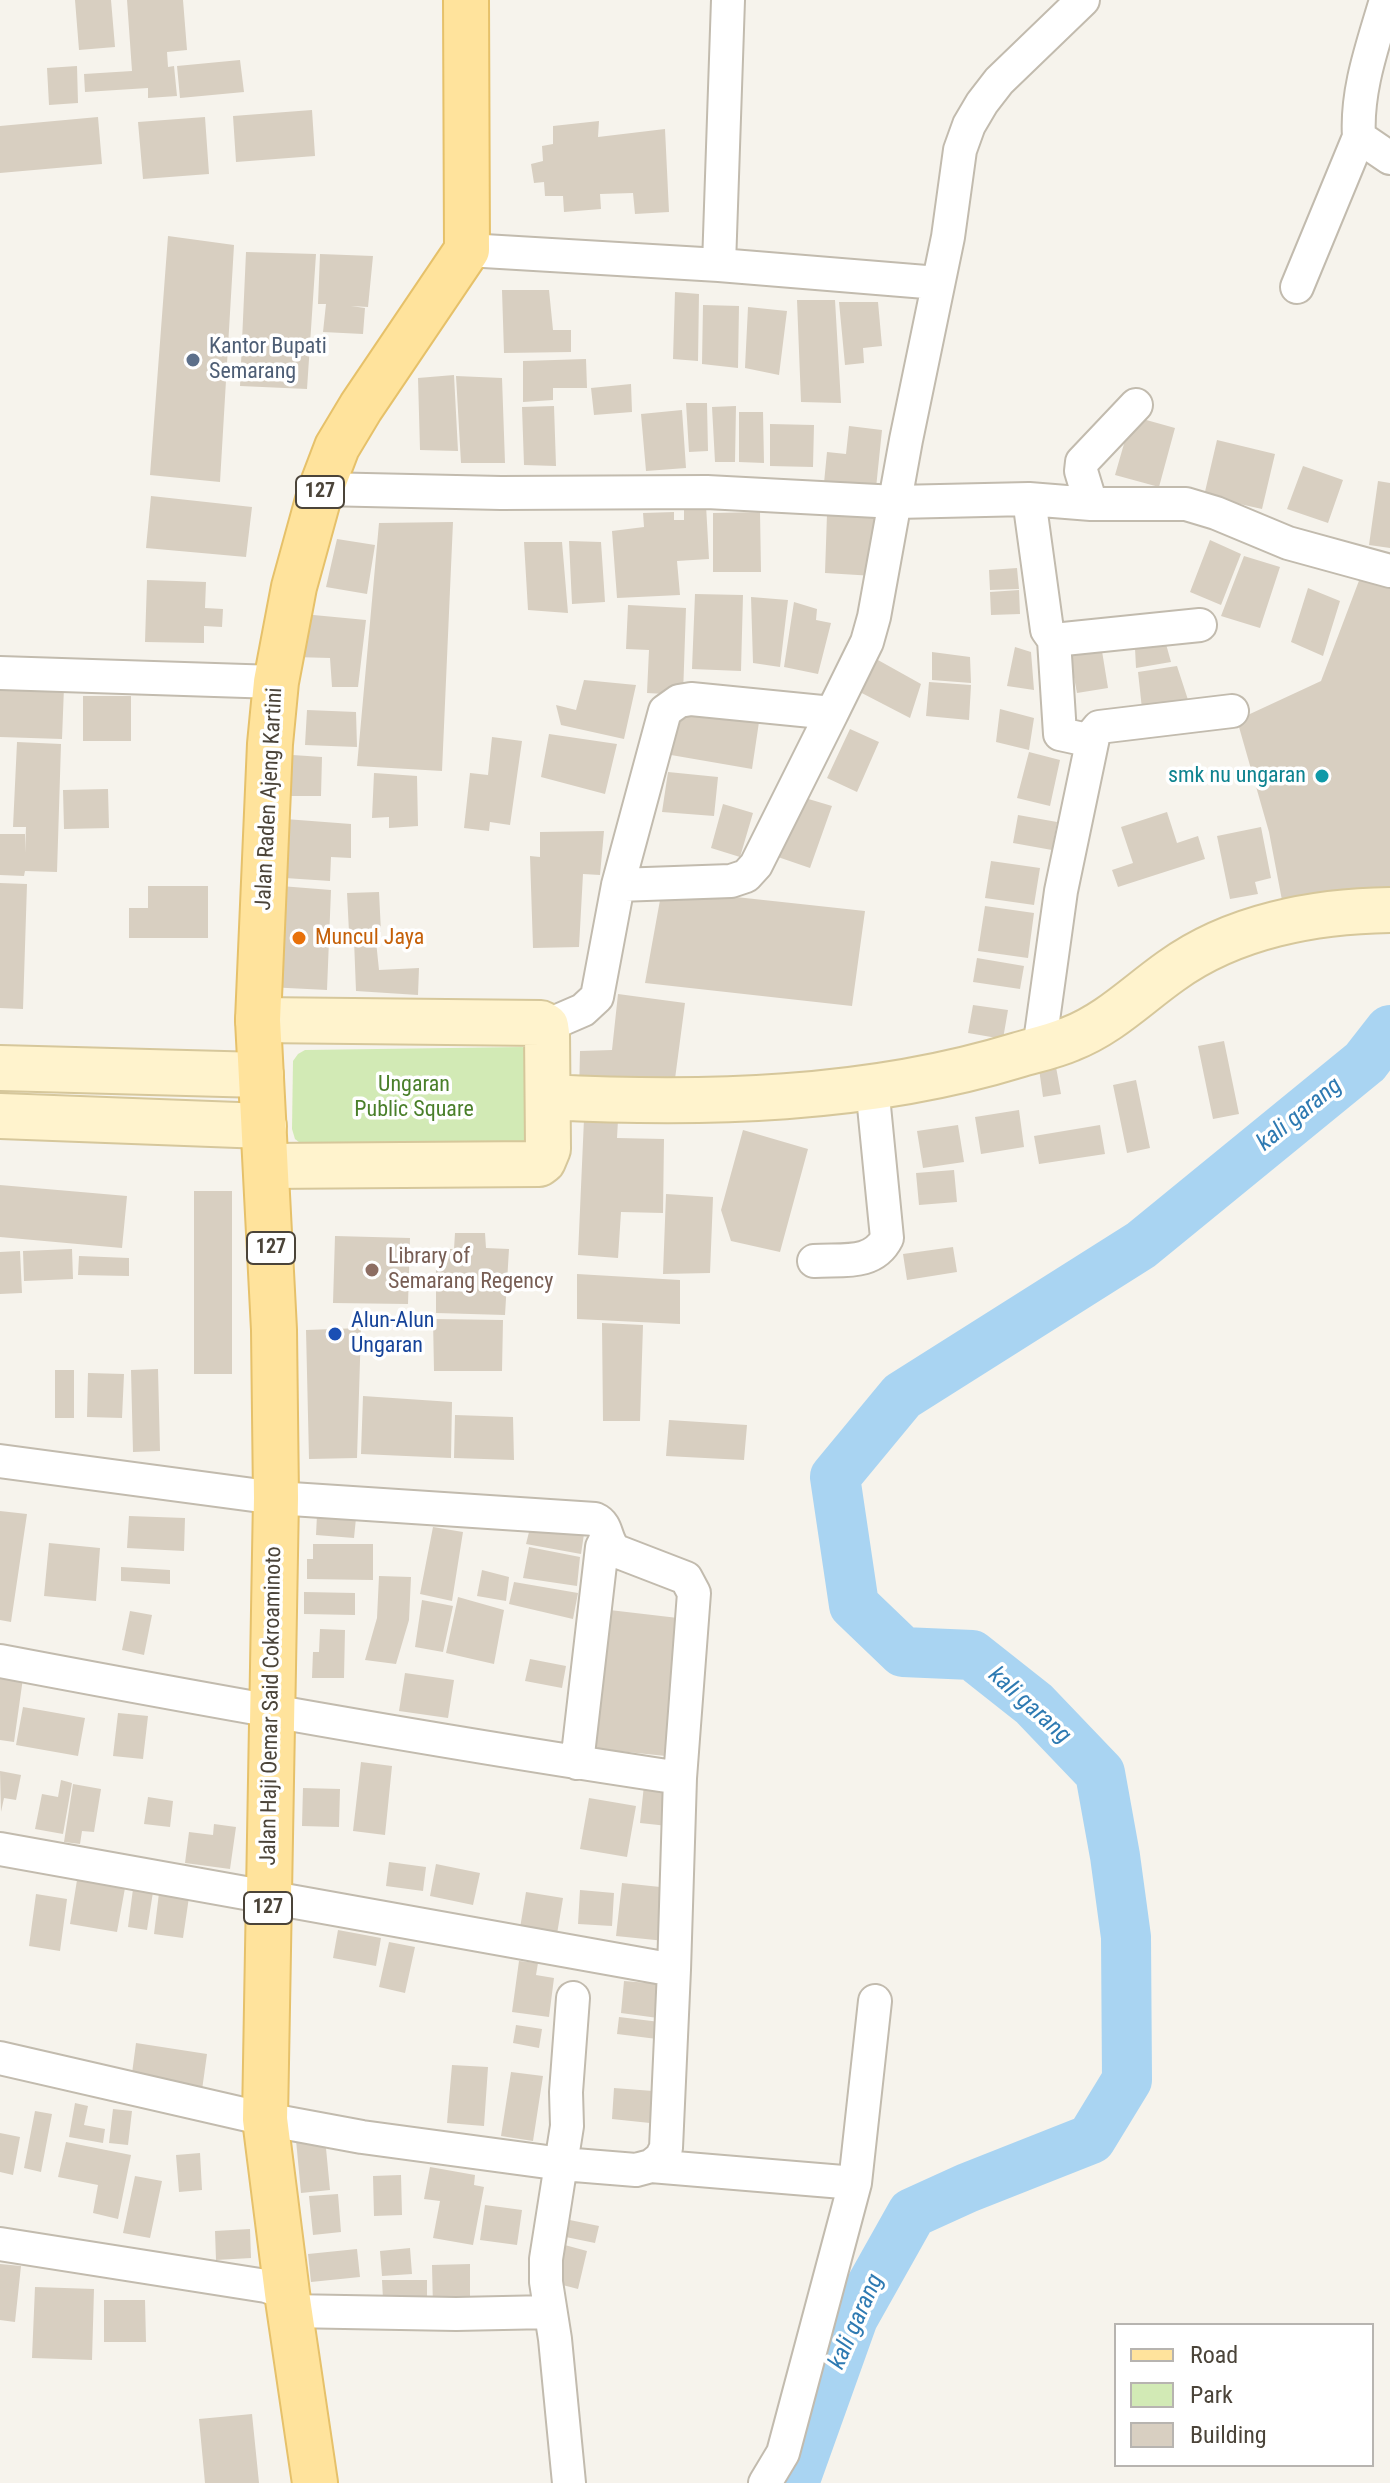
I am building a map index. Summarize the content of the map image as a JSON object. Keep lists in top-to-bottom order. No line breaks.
{"streets":{"main road":["127","Jalan Raden Ajeng Kartini","Jalan Haji Oemar Said Cokroaminoto"]},"crossings":[["Jalan Raden Ajeng Kartini","Jalan Haji Oemar Said Cokroaminoto"]],"water":["kali garang"],"parks":["Ungaran Public Square"],"places":["Kantor Bupati Semarang","smk nu ungaran","Muncul Jaya","Library of Semarang Regency","Alun-Alun Ungaran"],"legend":["Road","Park","Building"]}
